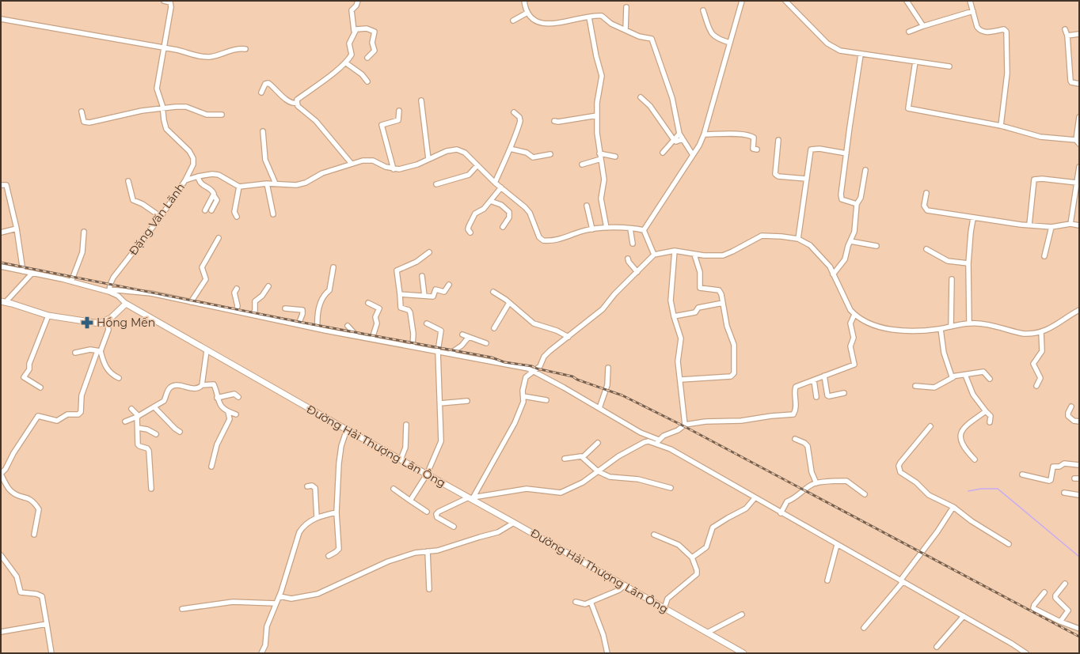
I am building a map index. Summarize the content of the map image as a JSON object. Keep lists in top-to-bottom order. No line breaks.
{"streets":{"street":["Đặng Văn Lãnh","Đường Hải Thượng Lãn Ông"]},"places":{"pharmacy":["Hồng Mến"]}}
